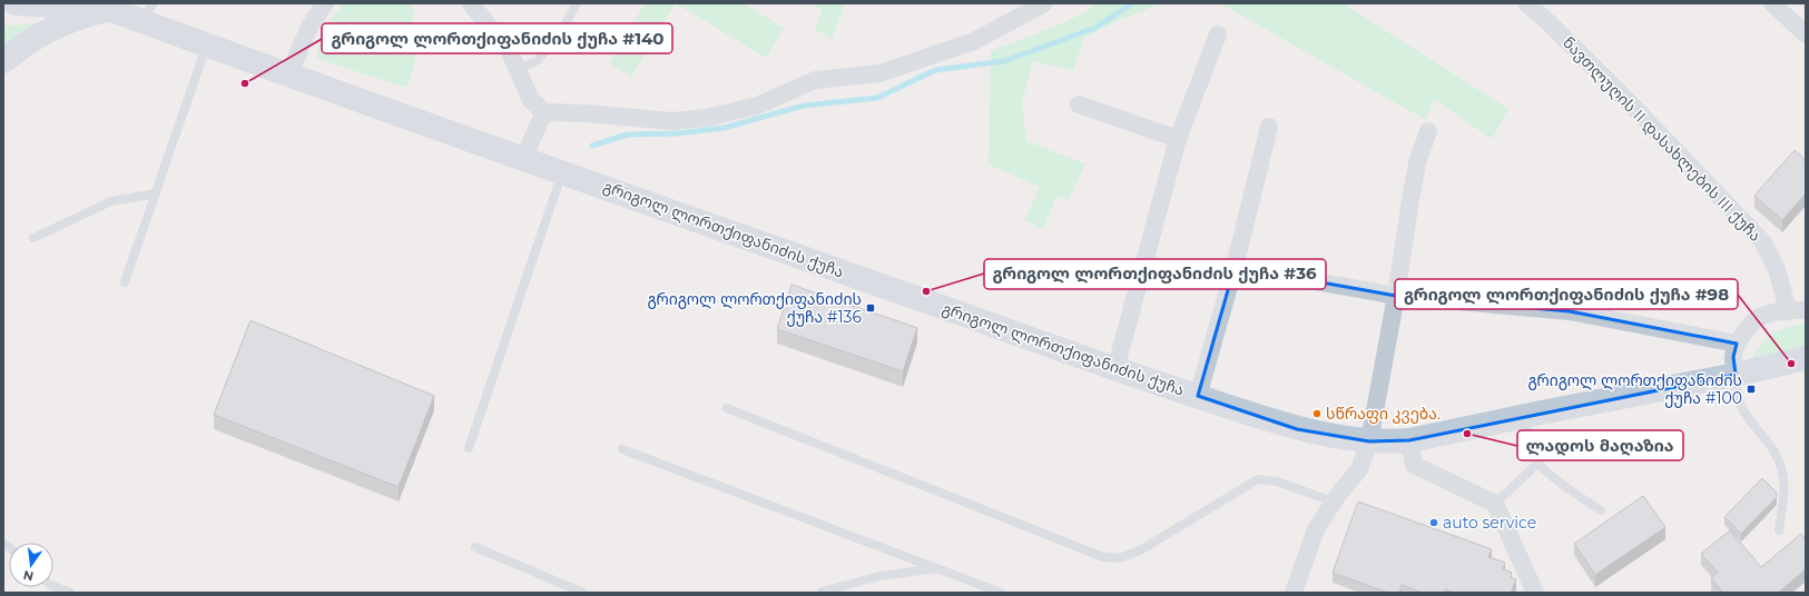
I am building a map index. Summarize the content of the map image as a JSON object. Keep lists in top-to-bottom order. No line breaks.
{"streets":{"street":["ნავთლუღის II დასახლების III ქუჩა","გრიგოლ ლორთქიფანიძის ქუჩა"]},"places":{"other":["გრიგოლ ლორთქიფანიძის ქუჩა #140","გრიგოლ ლორთქიფანიძის ქუჩა #36","გრიგოლ ლორთქიფანიძის ქუჩა #98","სწრაფი კვება.","ლადოს მაღაზია","auto service"],"transit":["გრიგოლ ლორთქიფანიძის ქუჩა #136","გრიგოლ ლორთქიფანიძის ქუჩა #100"]},"north":"bottom"}
